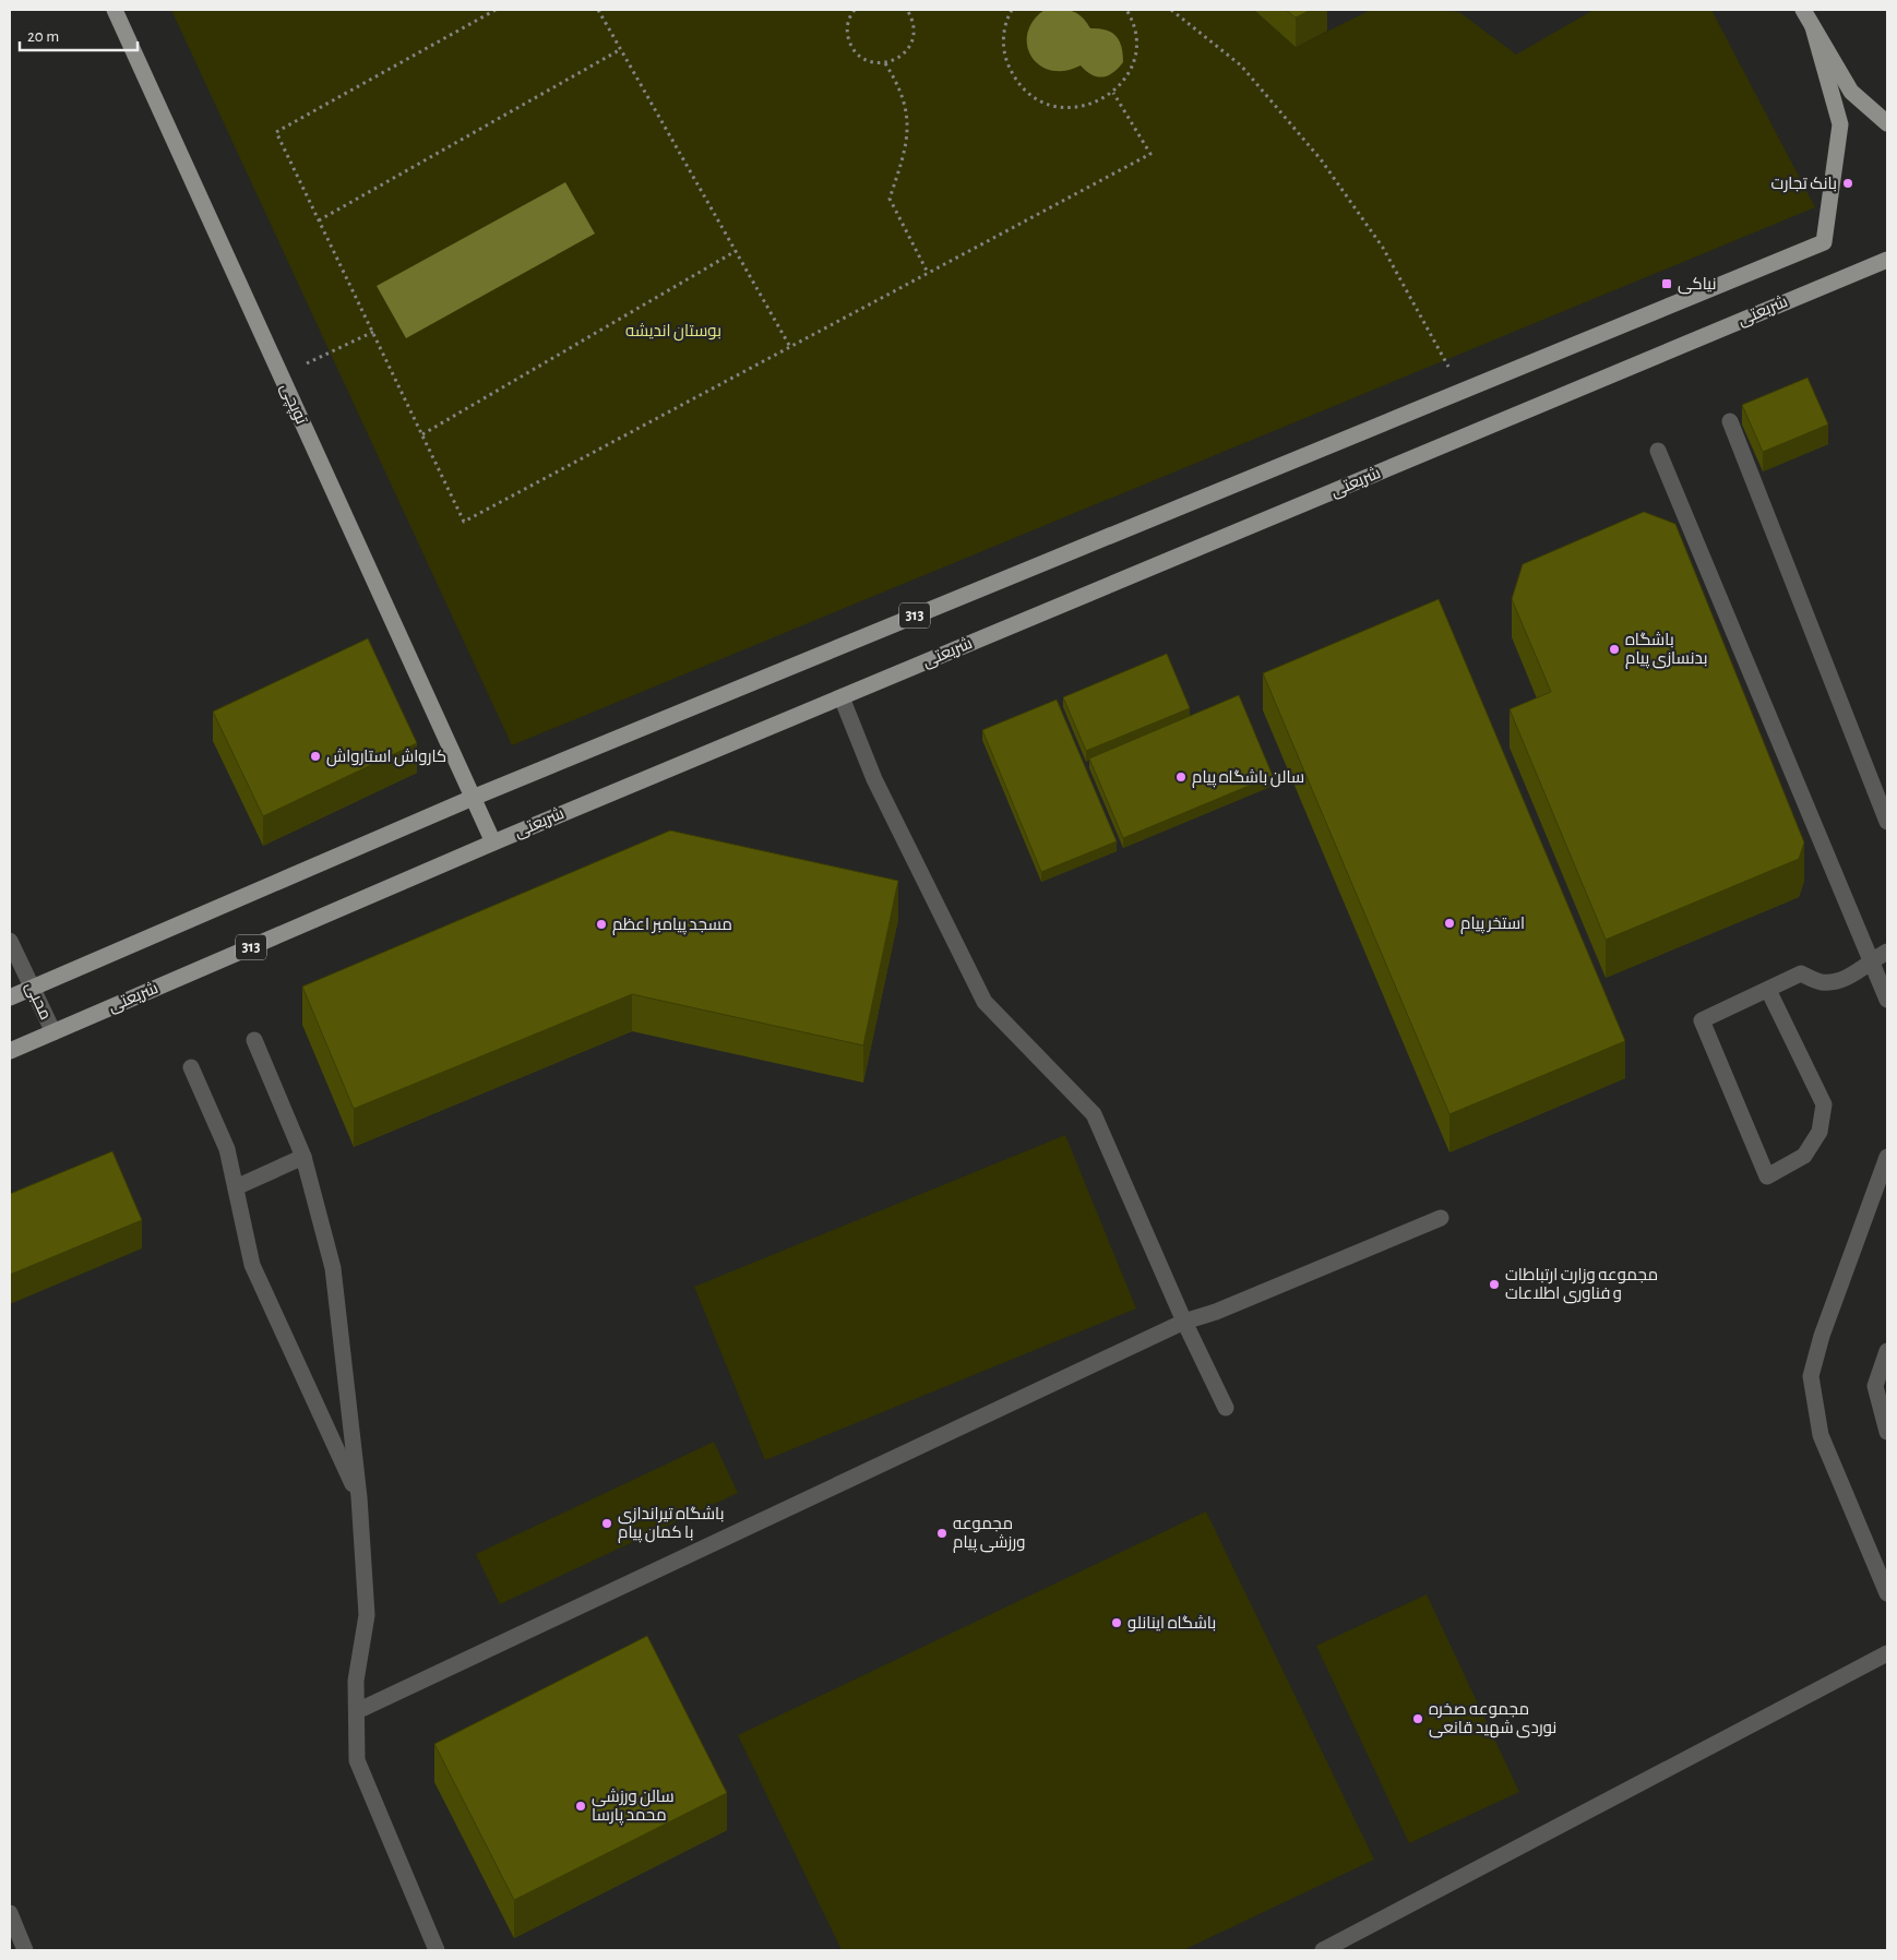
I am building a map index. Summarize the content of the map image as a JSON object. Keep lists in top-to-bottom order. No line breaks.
{"streets":{"main road":["شریعتی","توپچی","313"],"street":["محبی"]},"crossings":[["شریعتی","توپچی"],["شریعتی","محبی"],["توپچی","313"],["313","محبی"]],"parks":["بوستان اندیشه"],"places":{"other":["بانک تجارت","باشگاه بدنسازی پیام","کارواش استارواش","سالن باشگاه پیام","استخر پیام","مسجد پیامبر اعظم","مجموعه وزارت ارتباطات و فناوری اطلاعات","باشگاه تیراندازی با کمان پیام","مجموعه ورزشی پیام","باشگاه اینانلو","مجموعه صخره نوردی شهید قانعی","سالن ورزشی محمد پارسا"],"transit":["نیاکی"]},"scale_bar":"20 m"}
